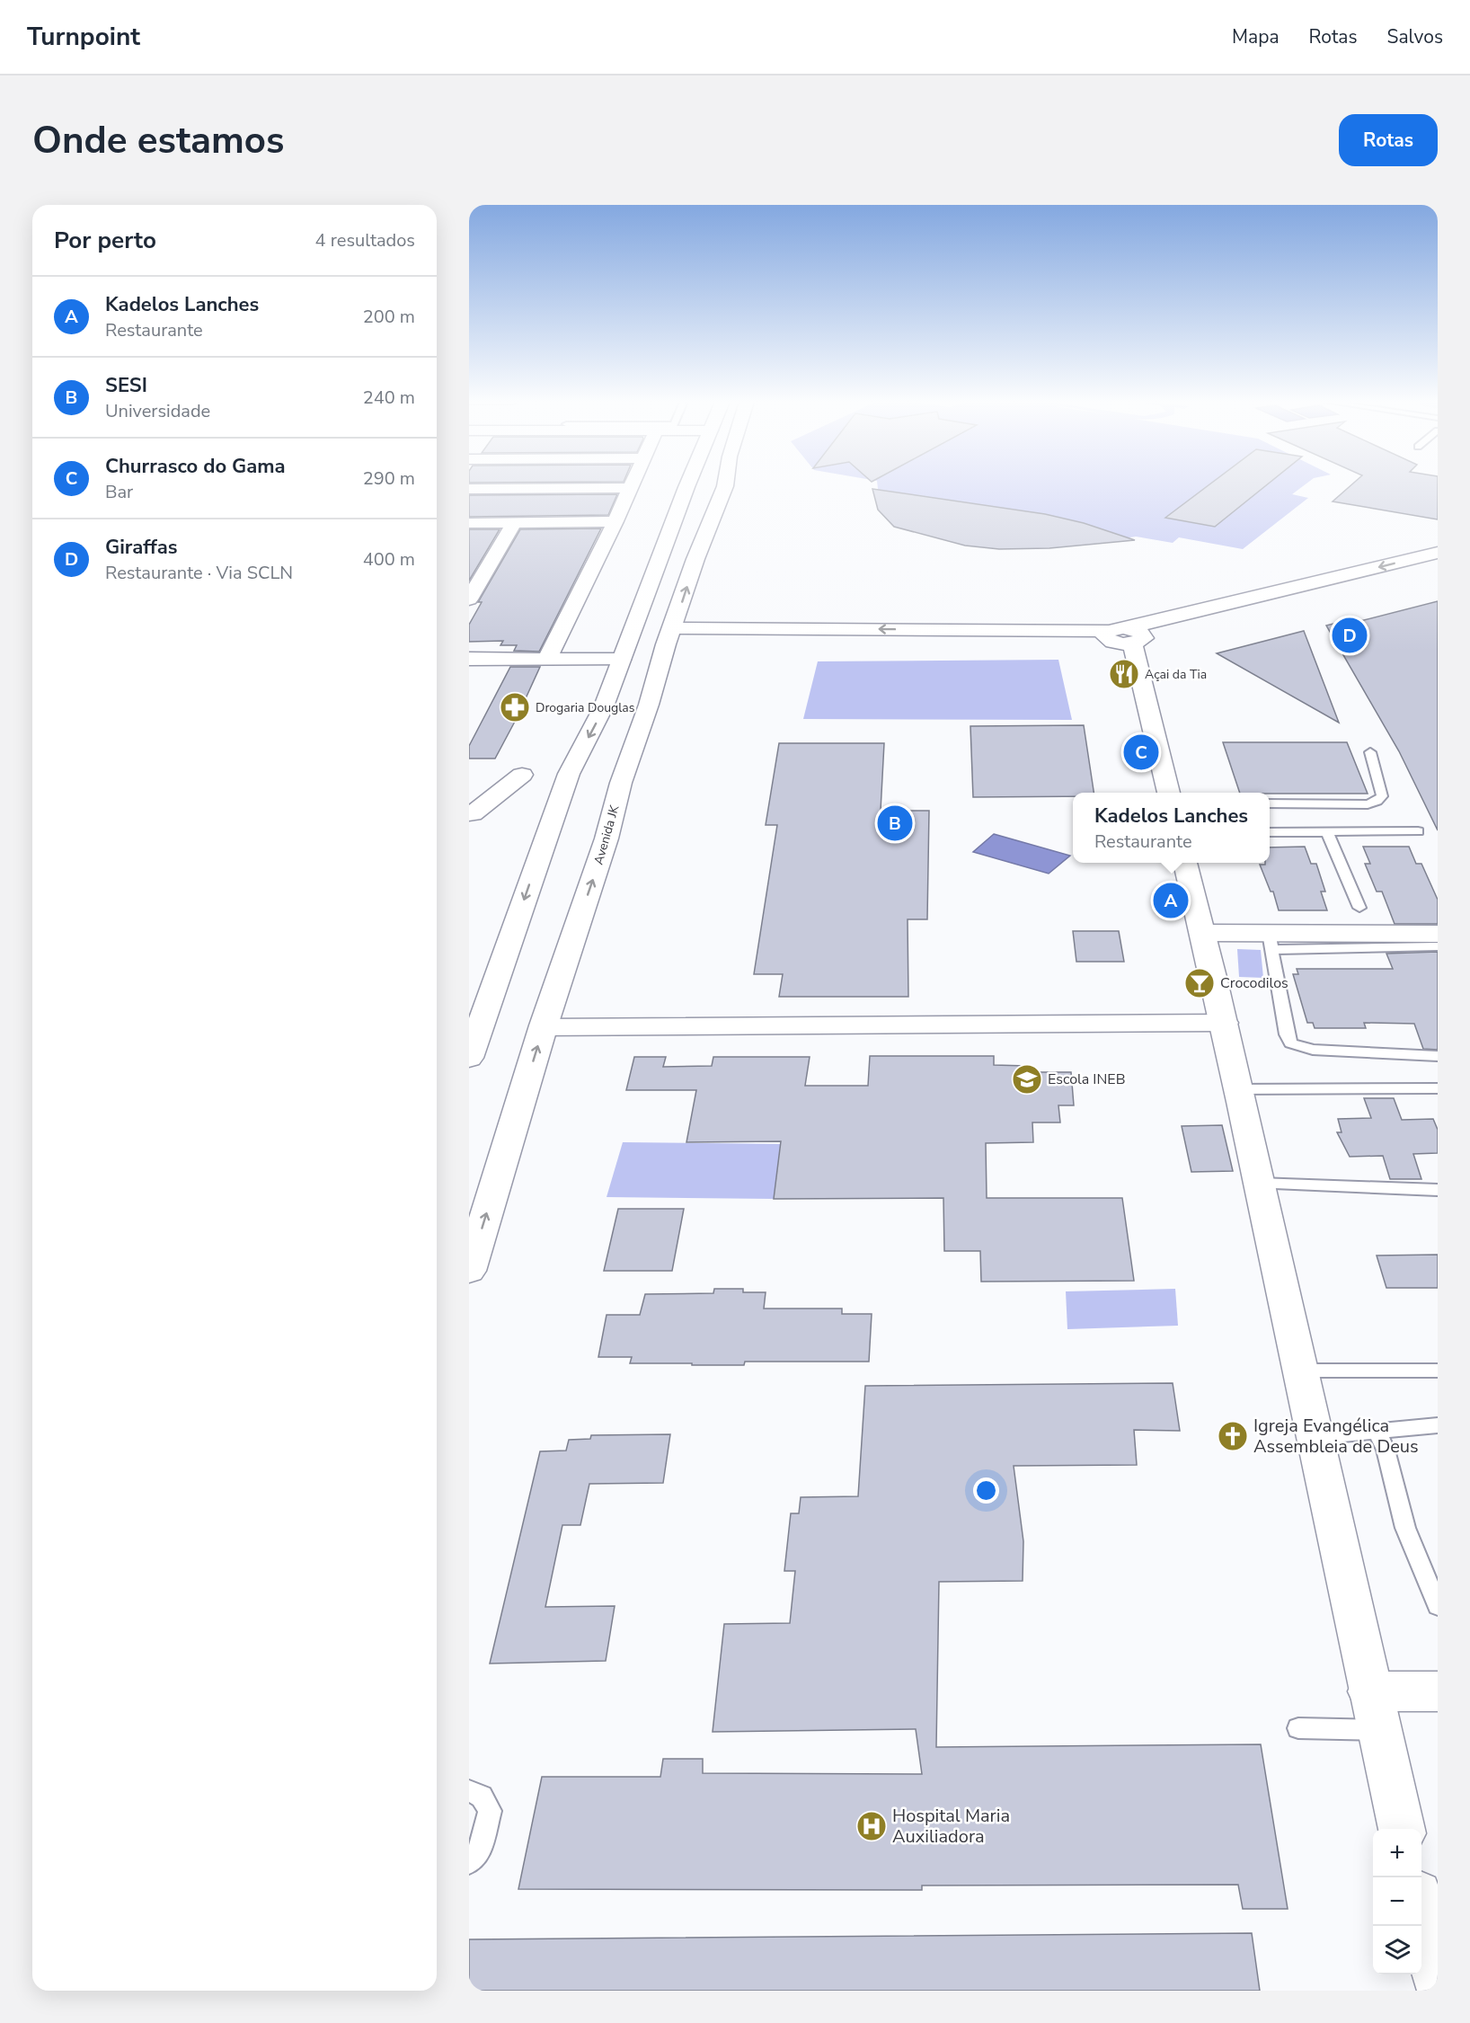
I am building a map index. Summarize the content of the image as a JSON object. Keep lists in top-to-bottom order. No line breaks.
{"streets":{"street":["Avenida JK"]},"places":{"restaurant":["Açai da Tia"],"pharmacy":["Drogaria Douglas"],"bar":["Crocodilos"],"school or university":["Escola INEB"],"church":["Igreja Evangélica Assembleia de Deus"],"hospital":["Hospital Maria Auxiliadora"]},"page":{"header":"Turnpoint","nav":["Mapa","Rotas","Salvos"],"buttons":"Rotas","title":"Onde estamos","heading":["Por perto","4 resultados"],"list":[{"mark":"A","name":"Kadelos Lanches","note":"Restaurante","value":"200 m"},{"mark":"B","name":"SESI","note":"Universidade","value":"240 m"},{"mark":"C","name":"Churrasco do Gama","note":"Bar","value":"290 m"},{"mark":"D","name":"Giraffas","note":"Restaurante · Via SCLN","value":"400 m"}],"pins":["D","C","B","A"],"popup":["Kadelos Lanches","Restaurante"],"map_buttons":["+","−"]}}
